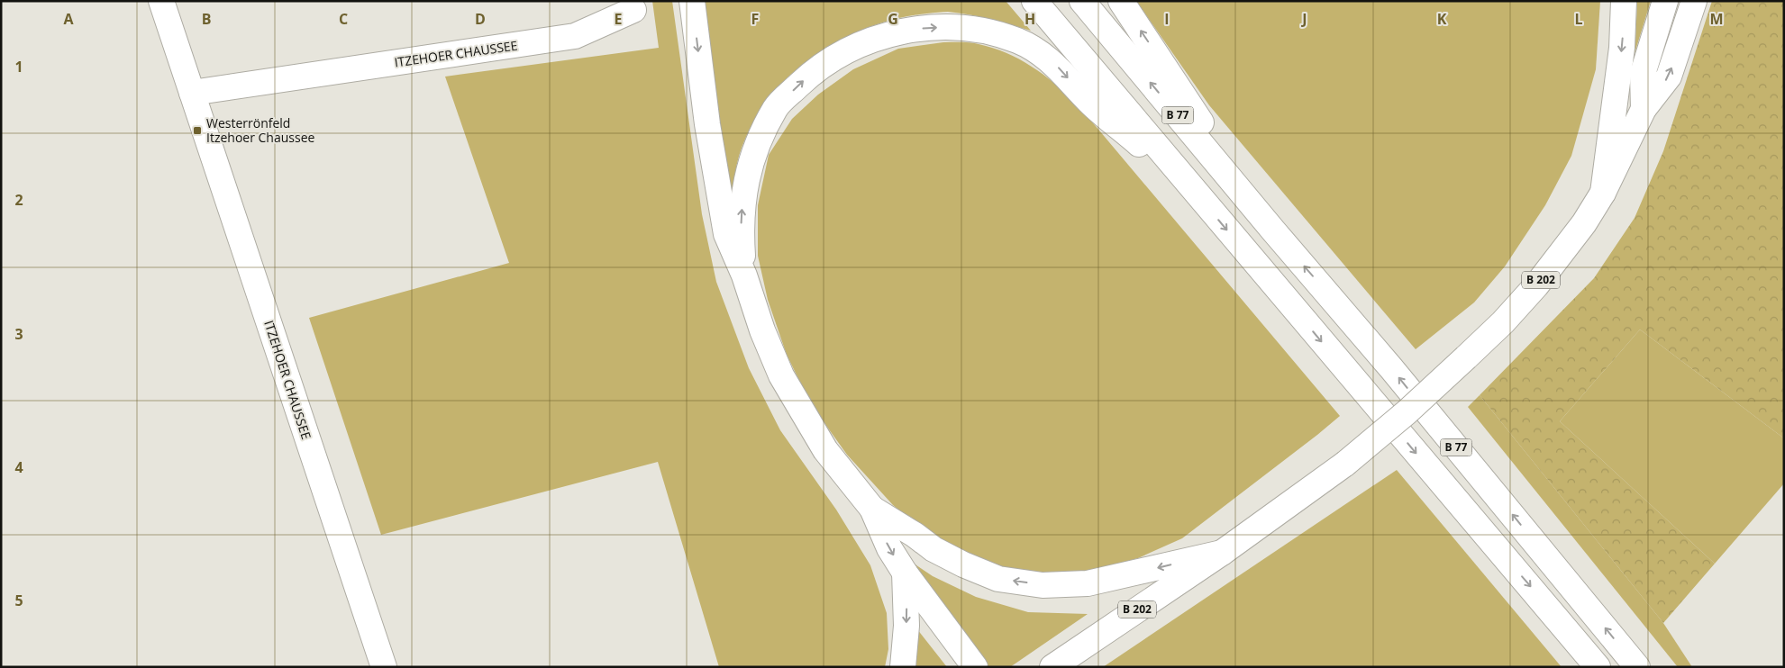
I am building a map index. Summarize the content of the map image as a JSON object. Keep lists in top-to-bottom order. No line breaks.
{"streets":{"main road":["ITZEHOER CHAUSSEE","B 77","B 202"]},"places":{"transit":["Westerrönfeld Itzehoer Chaussee"]},"grid":{"columns":["A","B","C","D","E","F","G","H","I","J","K","L","M"],"rows":["1","2","3","4","5"]}}
